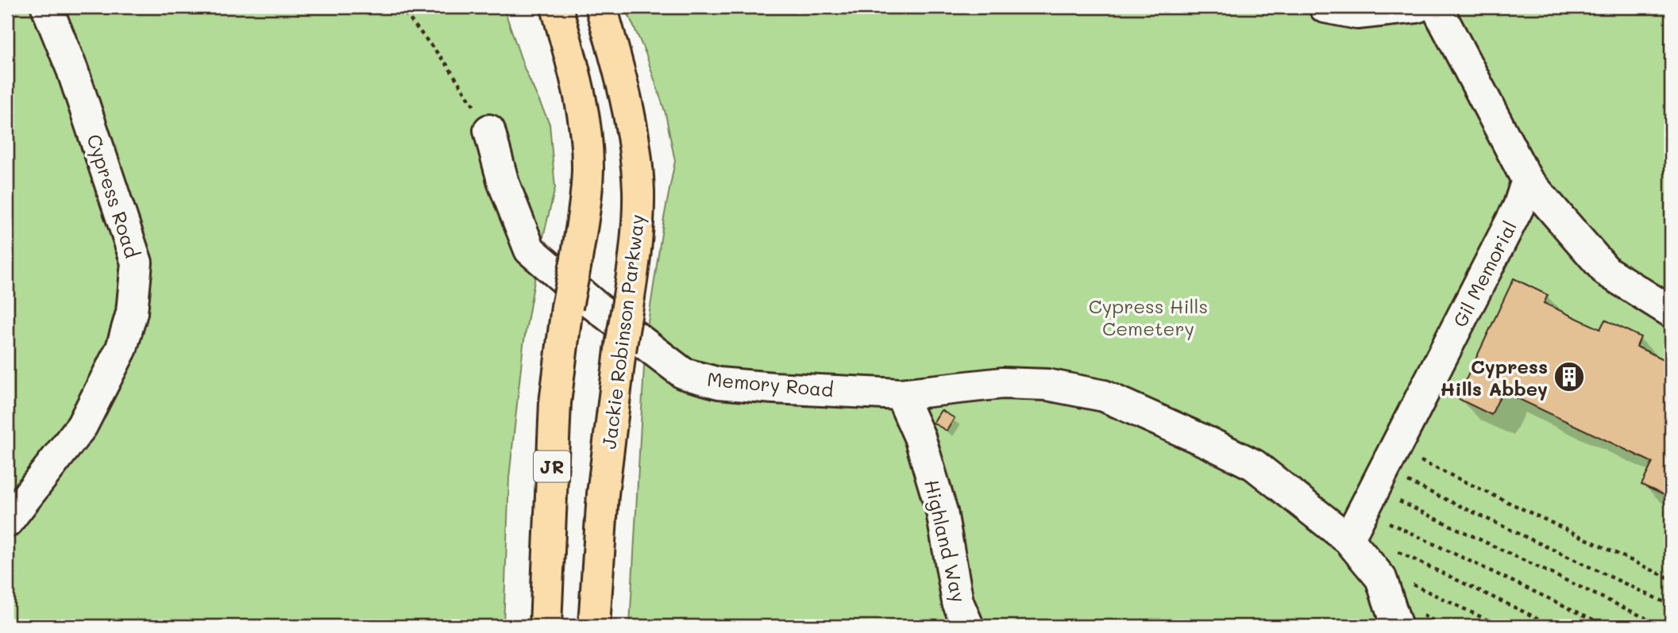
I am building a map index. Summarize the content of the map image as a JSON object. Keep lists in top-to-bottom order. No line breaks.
{"streets":{"highway":["Jackie Robinson Parkway","JR"],"lane":["Cypress Road","Gil Memorial","Memory Road","Highland Way"]},"crossings":[["Gil Memorial","Memory Road"],["Memory Road","JR"],["Memory Road","Highland Way"]],"parks":["Cypress Hills Cemetery"],"places":{"building":["Cypress Hills Abbey"]}}
